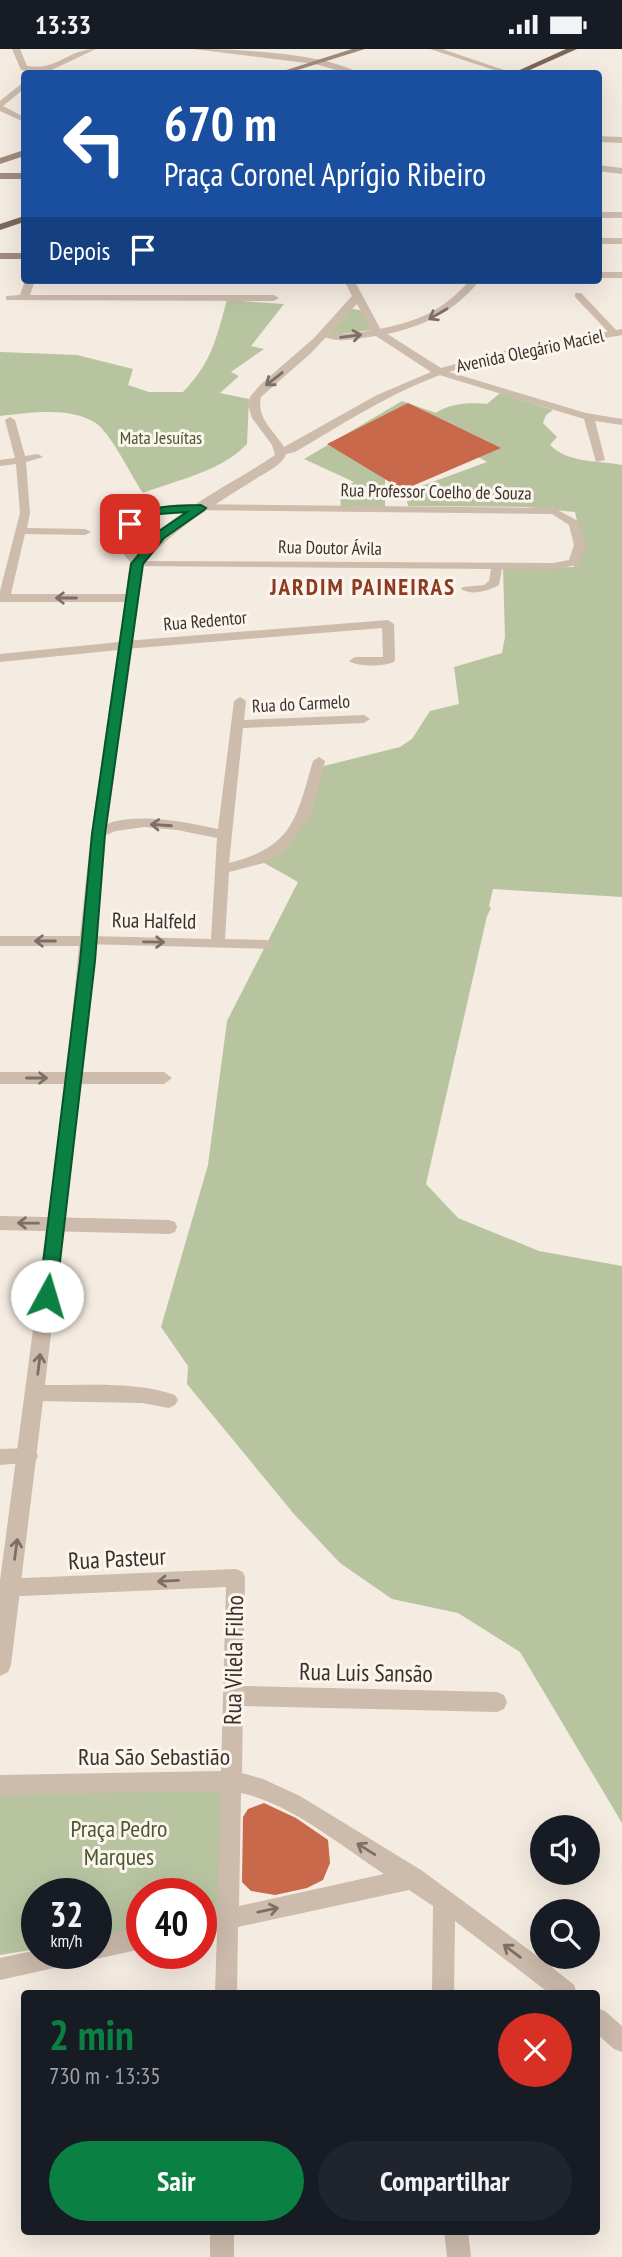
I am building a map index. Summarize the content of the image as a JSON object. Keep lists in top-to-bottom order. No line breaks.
{"streets":{"street":["Avenida Olegário Maciel","Rua Professor Coelho de Souza","Rua Doutor Ávila","Rua Redentor","Rua do Carmelo","Rua Halfeld","Rua Pasteur","Rua Vilela Filho","Rua Luis Sansão","Rua São Sebastião"]},"crossings":[["Avenida Olegário Maciel","Rua Professor Coelho de Souza"],["Avenida Olegário Maciel","Rua Doutor Ávila"],["Rua Professor Coelho de Souza","Rua Doutor Ávila"],["Rua Pasteur","Rua Vilela Filho"],["Rua Vilela Filho","Rua Luis Sansão"],["Rua Vilela Filho","Rua São Sebastião"]],"one_way":["Rua Pasteur","Rua São Sebastião"],"districts":["JARDIM PAINEIRAS"],"parks":["Mata Jesuítas","Praça Pedro Marques"],"page":{"status":"13:33","turn":["670 m","Praça Coronel Aprígio Ribeiro"],"then":"Depois","speed":"32 km/h","limit":"40","heading":["2 min","730 m · 13:35"],"buttons":["Sair","Compartilhar"]}}
